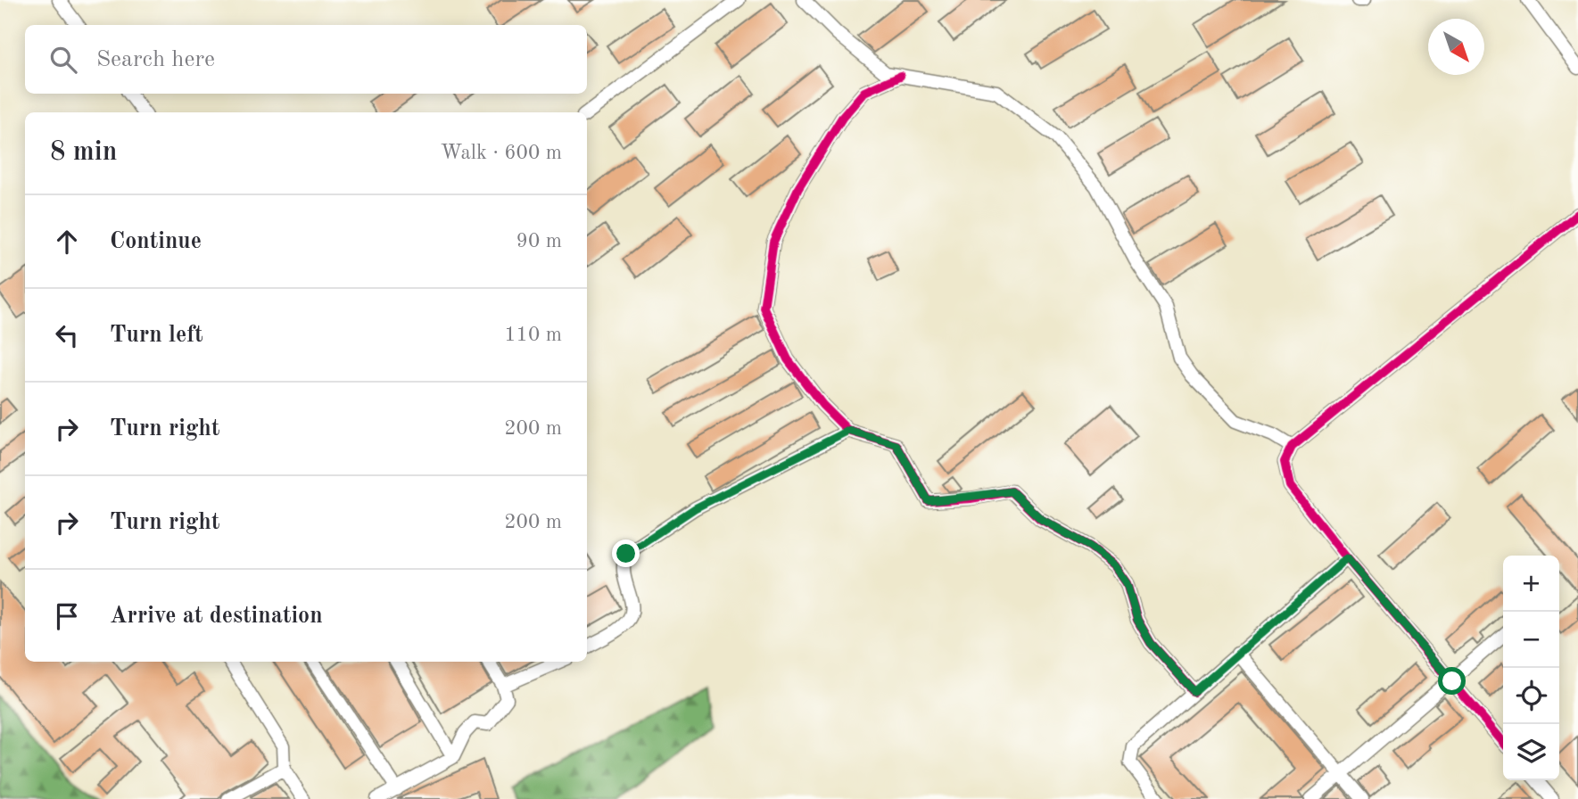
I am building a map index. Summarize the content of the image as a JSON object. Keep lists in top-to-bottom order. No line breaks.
{"north":"bottom right","page":{"search":"Search here","heading":["8 min","Walk · 600 m"],"list":[["Continue","90 m"],["Turn left","110 m"],["Turn right","200 m"],["Turn right","200 m"],"Arrive at destination"],"map_buttons":["+","−"]}}
